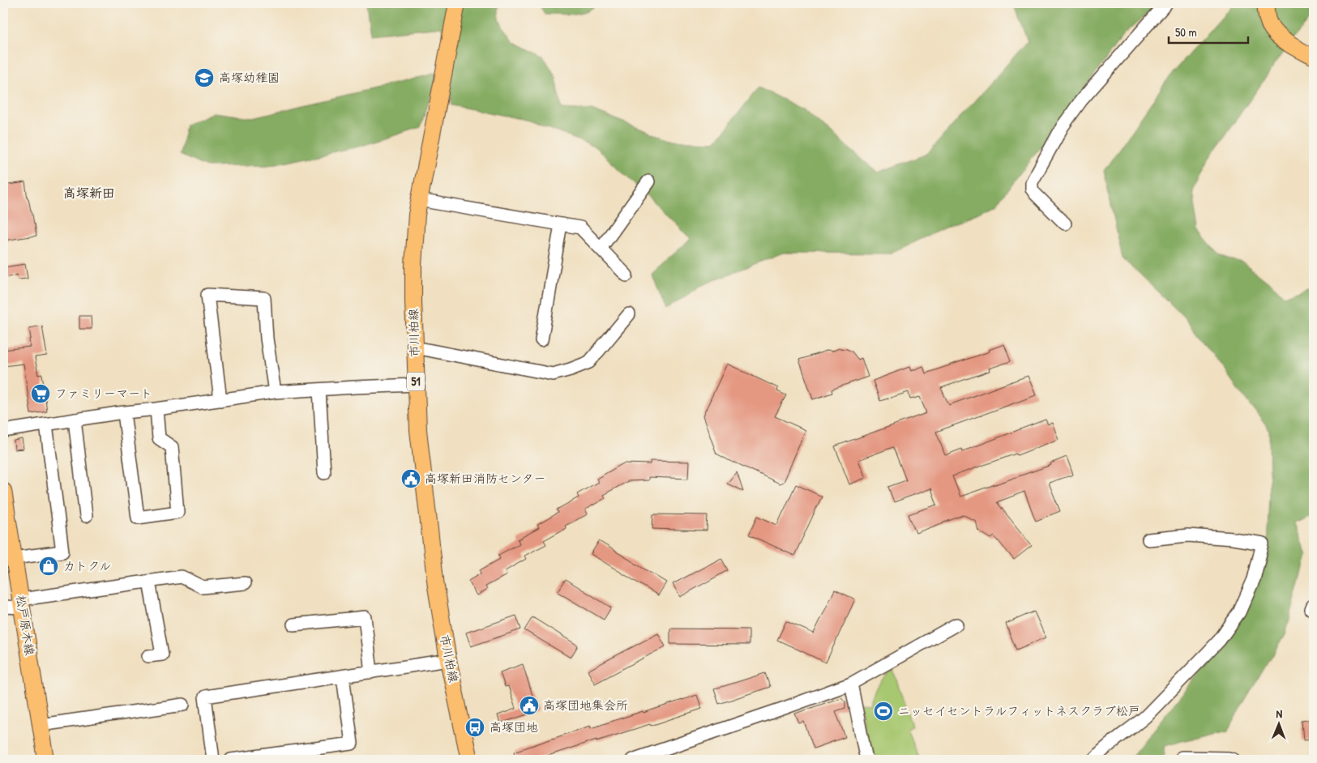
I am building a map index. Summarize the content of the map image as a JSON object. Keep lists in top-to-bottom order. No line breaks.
{"streets":{"main road":["市川柏線","51","松戸原木線"]},"districts":["高塚新田"],"places":{"school or university":["高塚幼稚園"],"supermarket":["ファミリーマート"],"public building":["高塚新田消防センター","高塚団地集会所"],"shop":["カトクル"],"sports":["ニッセイセントラルフィットネスクラブ松戸"],"bus stop":["高塚団地"]},"scale_bar":"50 m","north":"top"}
